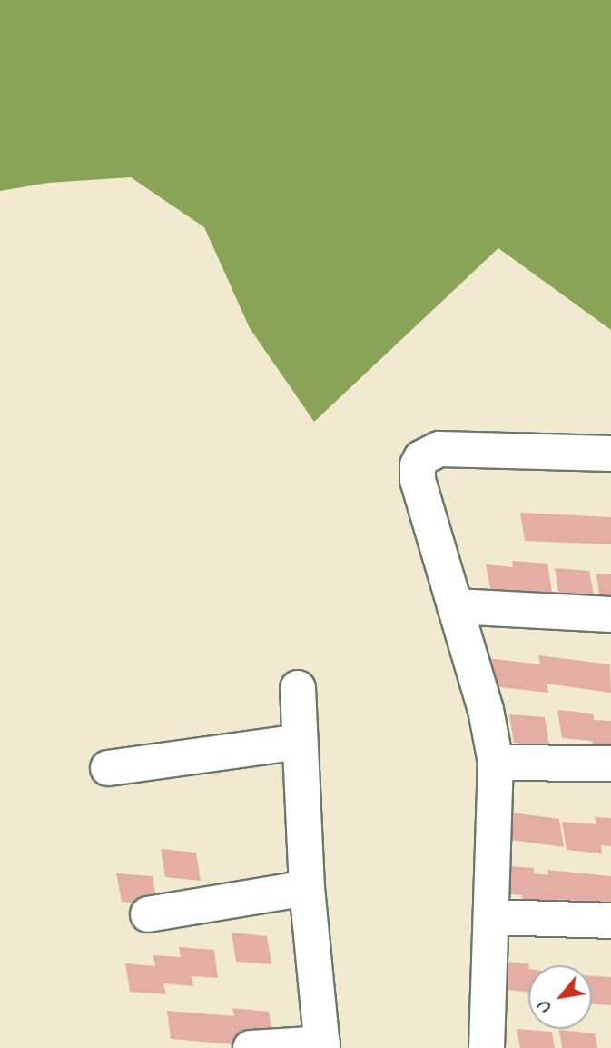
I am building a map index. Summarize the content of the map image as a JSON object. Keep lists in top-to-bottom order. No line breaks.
{"north":"bottom left"}
